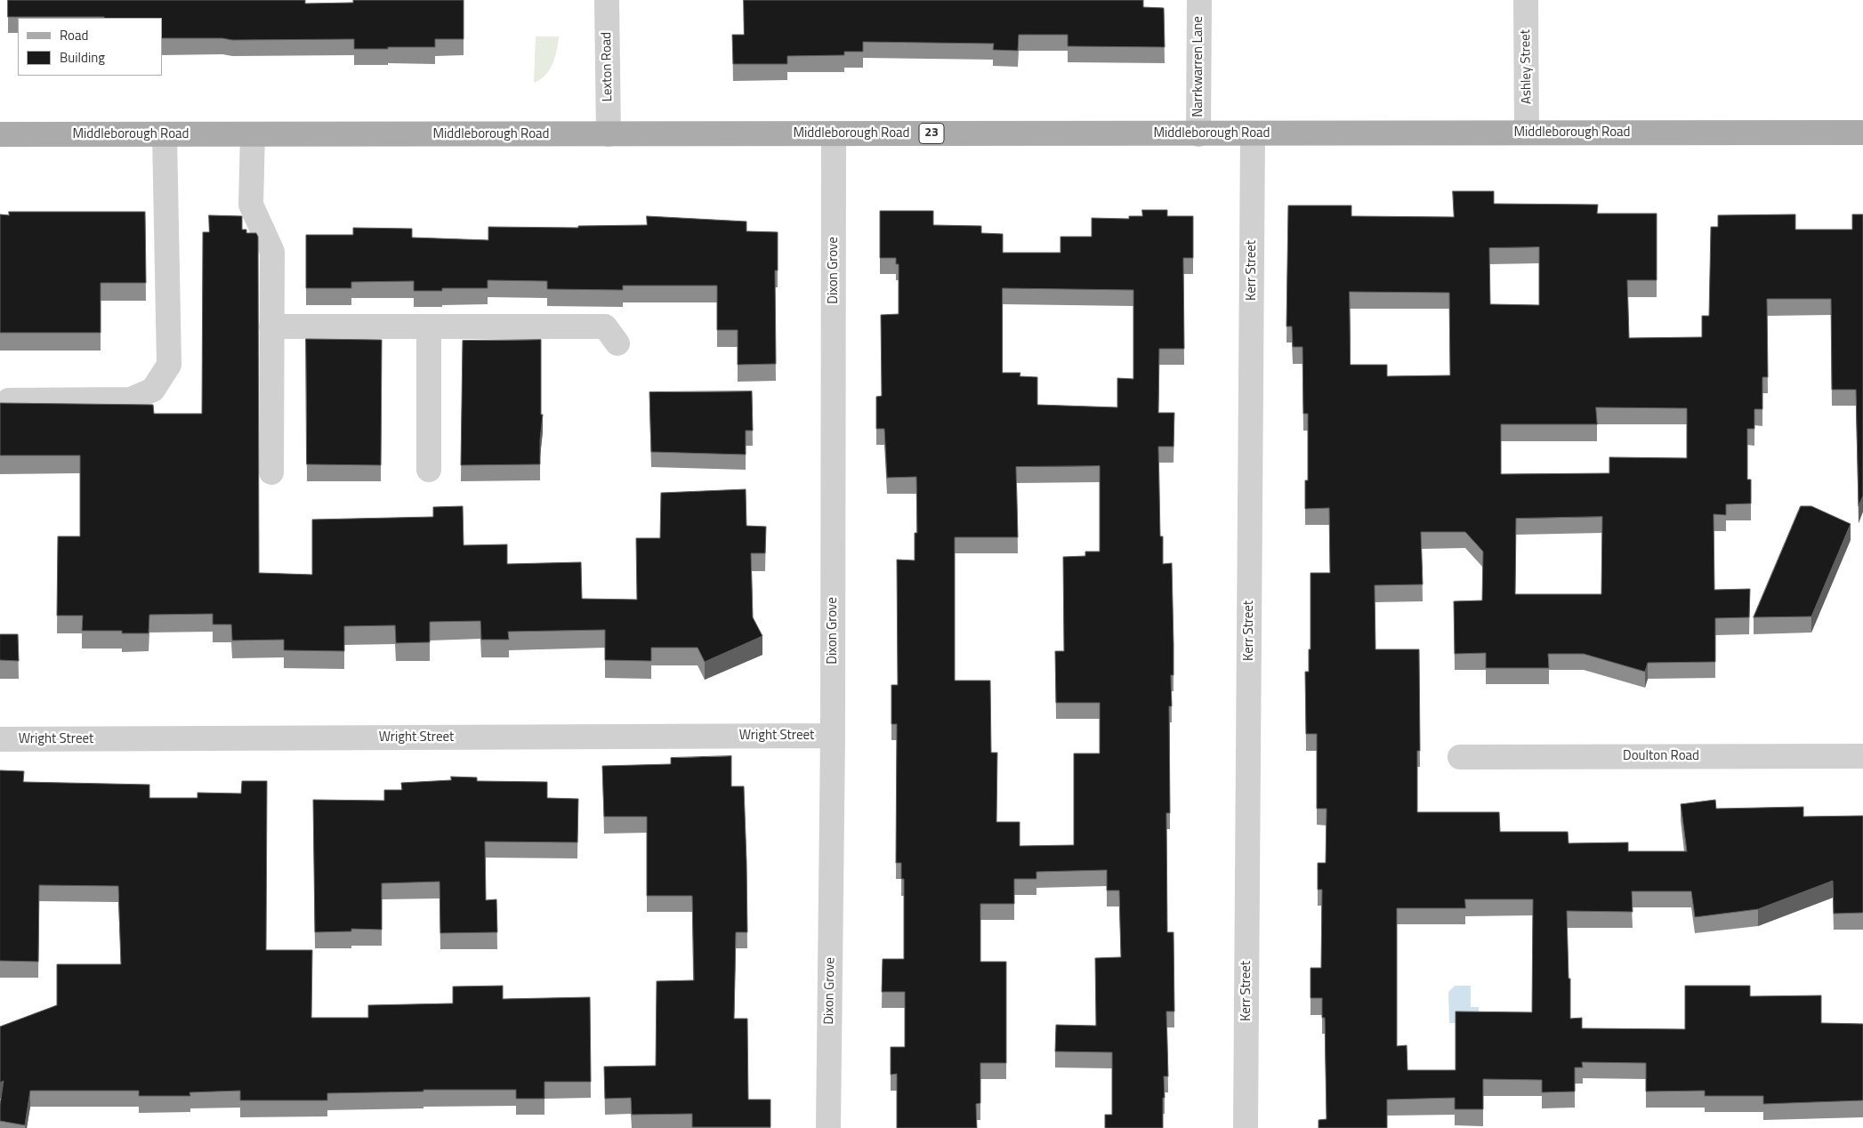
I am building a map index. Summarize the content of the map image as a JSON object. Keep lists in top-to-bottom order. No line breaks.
{"streets":{"main road":["Middleborough Road","23"],"street":["Lexton Road","Narrkwarren Lane","Ashley Street","Dixon Grove","Kerr Street","Wright Street","Doulton Road"]},"crossings":[["Lexton Road","Middleborough Road"],["Narrkwarren Lane","Middleborough Road"],["Ashley Street","Middleborough Road"],["Middleborough Road","Dixon Grove"],["Middleborough Road","Kerr Street"],["Dixon Grove","Wright Street"]],"legend":["Road","Building"]}
